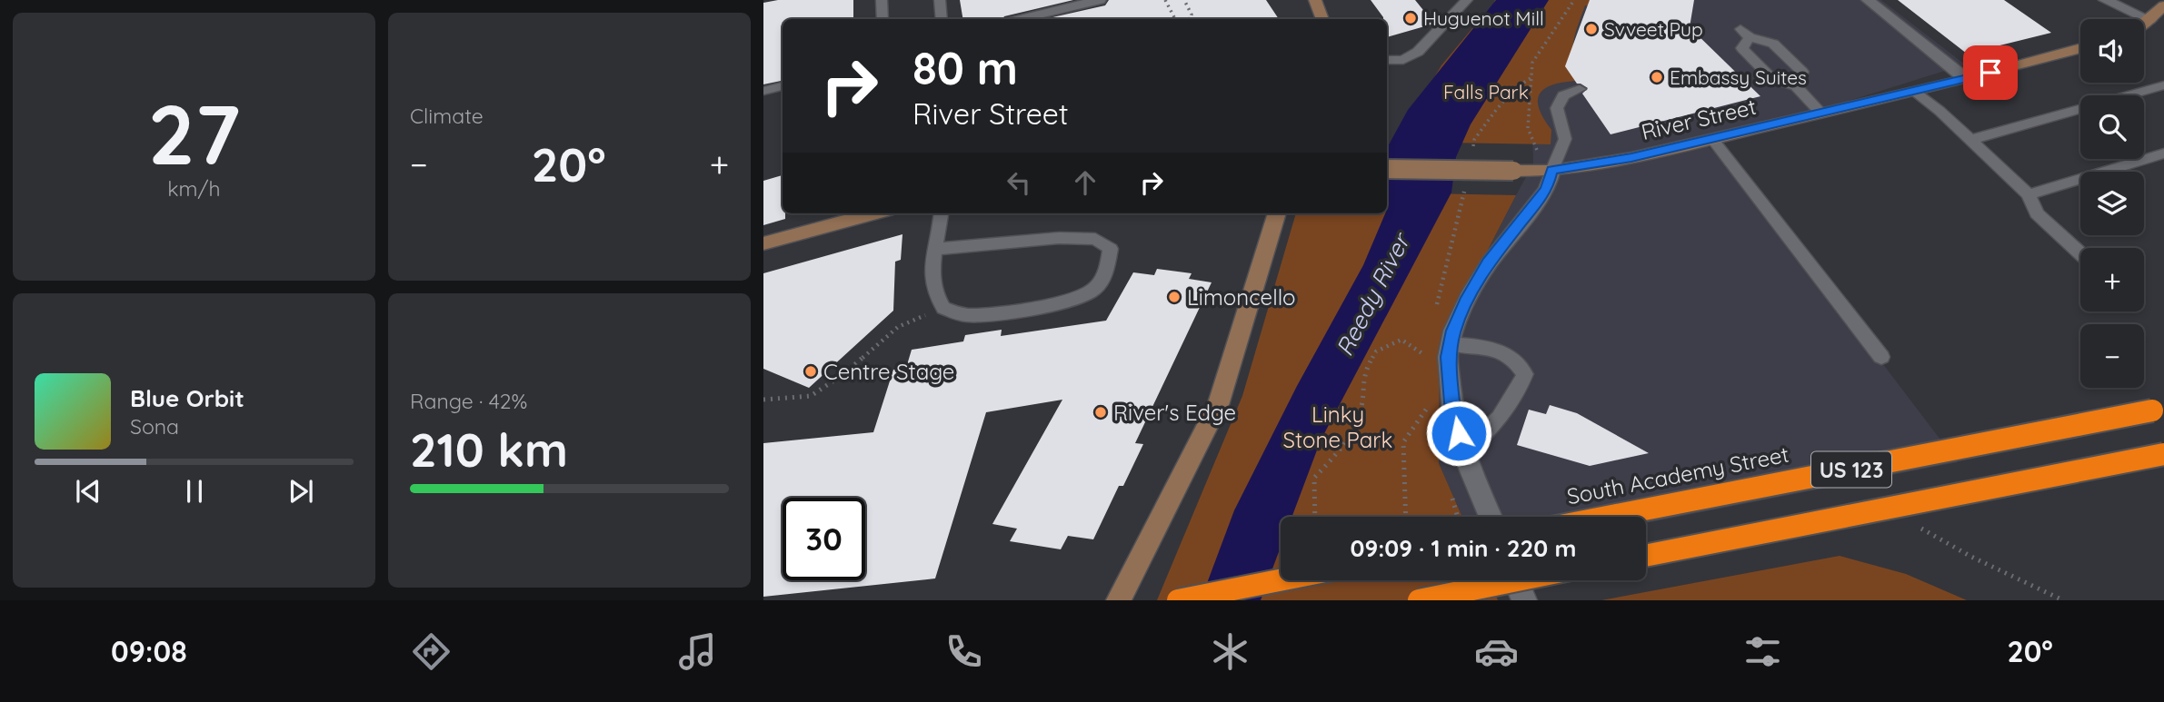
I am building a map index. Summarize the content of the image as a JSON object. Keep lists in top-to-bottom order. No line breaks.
{"streets":{"highway":["US 123","South Academy Street"],"street":["River Street"]},"water":["Reedy River"],"parks":["Falls Park","Linky Stone Park"],"places":["Huguenot Mill","Svveet Pup","Embassy Suites","Limoncello","Centre Stage","River's Edge"],"page":{"tile":[["27","km/h"],"Climate",["Range · 42%","210 km"]],"map_buttons":["+","−"],"turn":["80 m","River Street"],"heat":["−","20°","+"],"song":["Blue Orbit","Sona"],"limit":"30","trip":"09:09 · 1 min · 220 m","tabs":["09:08","20°"]}}
